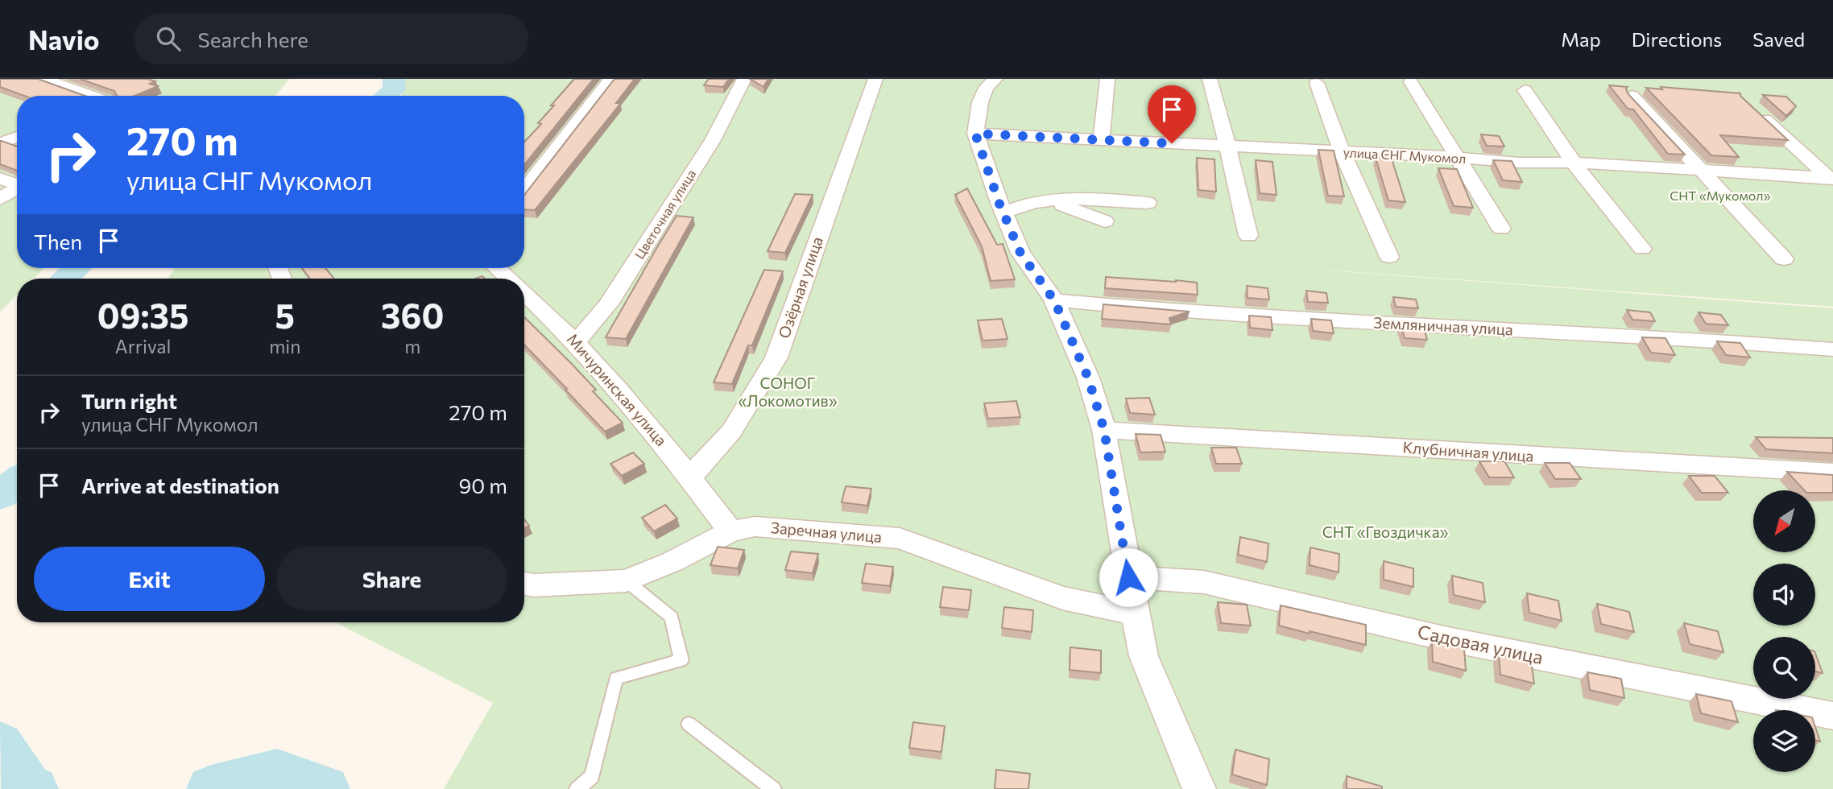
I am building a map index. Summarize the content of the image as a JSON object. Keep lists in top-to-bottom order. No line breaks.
{"streets":{"street":["улица СНГ Мукомол","Цветочная улица","Озёрная улица","Земляничная улица","Мичуринская улица","Клубничная улица","Заречная улица","Садовая улица"]},"crossings":[["Цветочная улица","Мичуринская улица"],["Озёрная улица","Мичуринская улица"],["Мичуринская улица","Заречная улица"]],"parks":["СНТ «Мукомол»","СОНОГ «Локомотив»","СНТ «Гвоздичка»"],"north":"bottom left","page":{"header":"Navio","search":"Search here","nav":["Map","Directions","Saved"],"turn":["270 m","улица СНГ Мукомол"],"then":"Then","eta":["09:35","Arrival","5","min","360","m"],"list":[{"name":"Turn right","note":"улица СНГ Мукомол","value":"270 m"},{"name":"Arrive at destination","value":"90 m"}],"buttons":["Exit","Share"]}}
